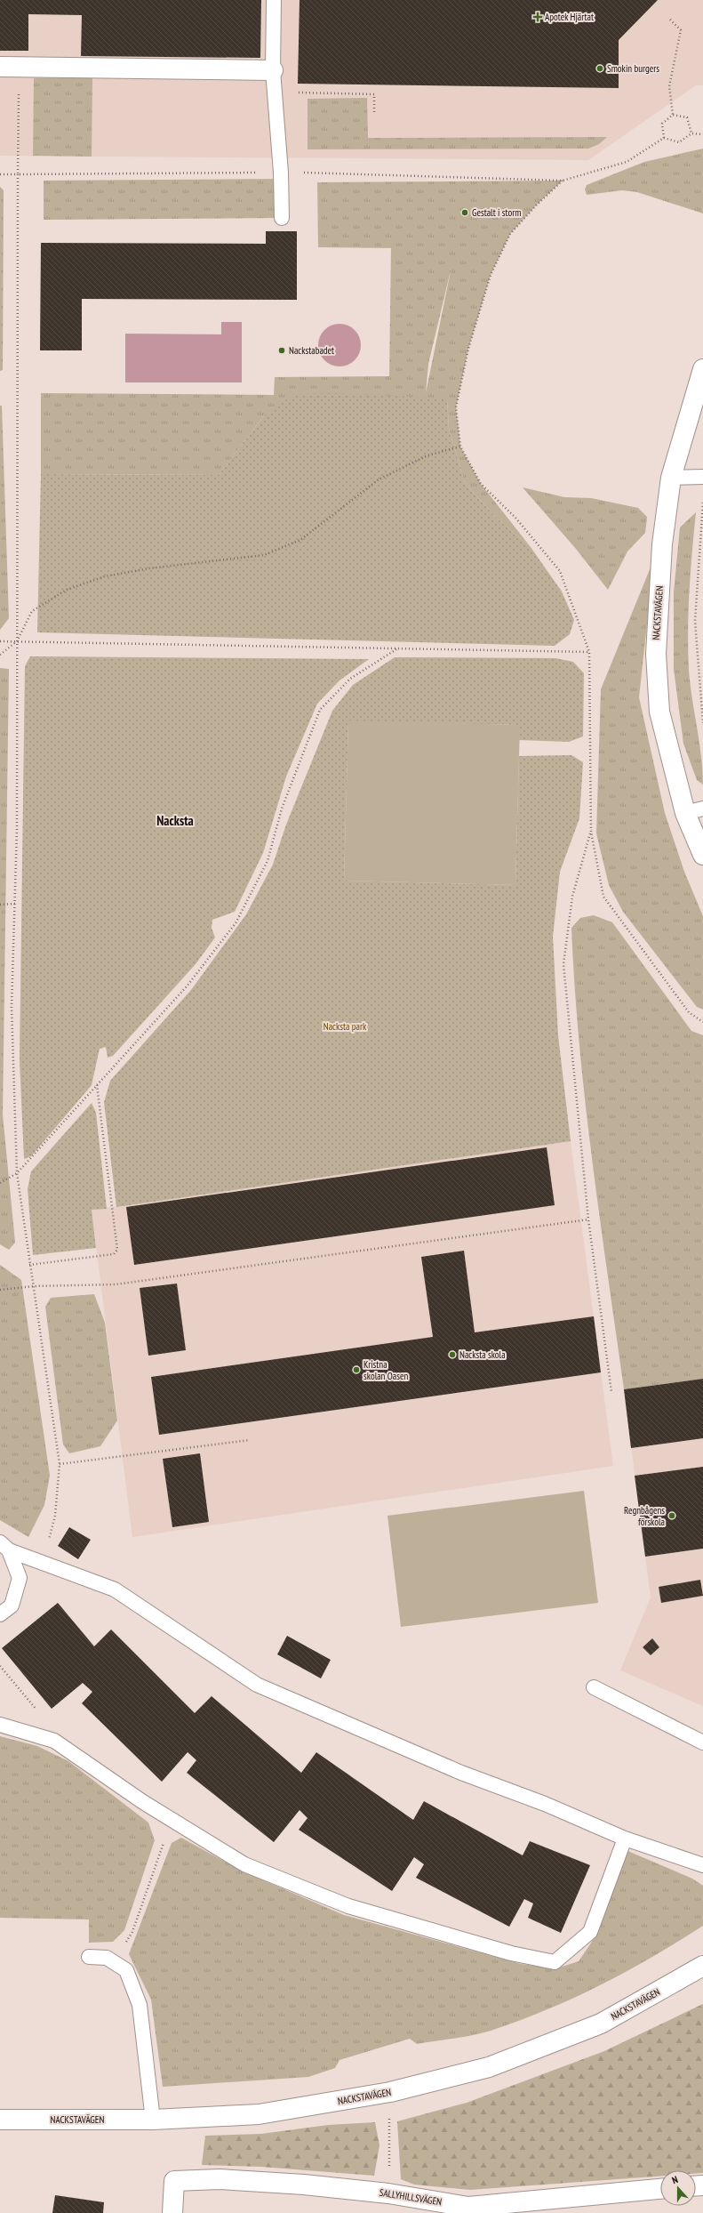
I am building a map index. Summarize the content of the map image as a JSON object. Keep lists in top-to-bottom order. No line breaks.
{"streets":{"street":["NACKSTAVÄGEN","SALLYHILLSVÄGEN"]},"districts":["Nacksta"],"parks":["Nacksta park"],"places":{"health":["Apotek Hjärtat"],"other":["Smokin burgers","Gestalt i storm","Nackstabadet","Nacksta skola","Kristna skolan Oasen","Regnbågens förskola"]},"north":"top"}
